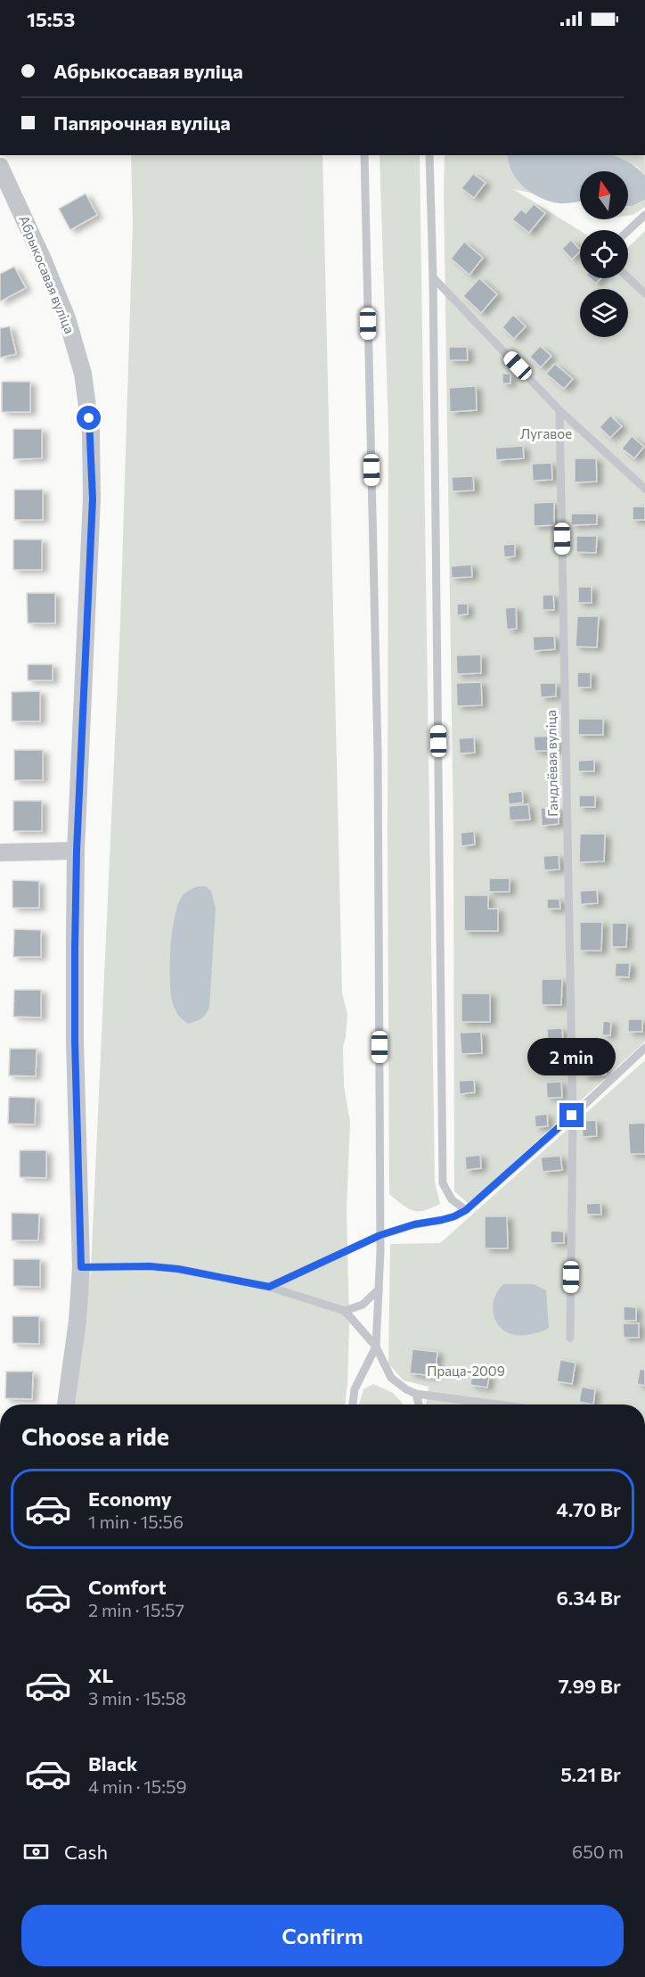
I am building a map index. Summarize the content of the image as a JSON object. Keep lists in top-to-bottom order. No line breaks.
{"streets":{"street":["Абрыкосавая вуліца"],"lane":["Гандлёвая вуліца"]},"parks":["Лугавое","Праца-2009"],"north":"top","page":{"status":"15:53","banner":["Абрыкосавая вуліца","Папярочная вуліца"],"bubble":"2 min","heading":"Choose a ride","list":[{"name":"Economy","note":"1 min · 15:56","value":"4.70 Br"},{"name":"Comfort","note":"2 min · 15:57","value":"6.34 Br"},{"name":"XL","note":"3 min · 15:58","value":"7.99 Br"},{"name":"Black","note":"4 min · 15:59","value":"5.21 Br"}],"pay":["Cash","650 m"],"buttons":"Confirm"}}
